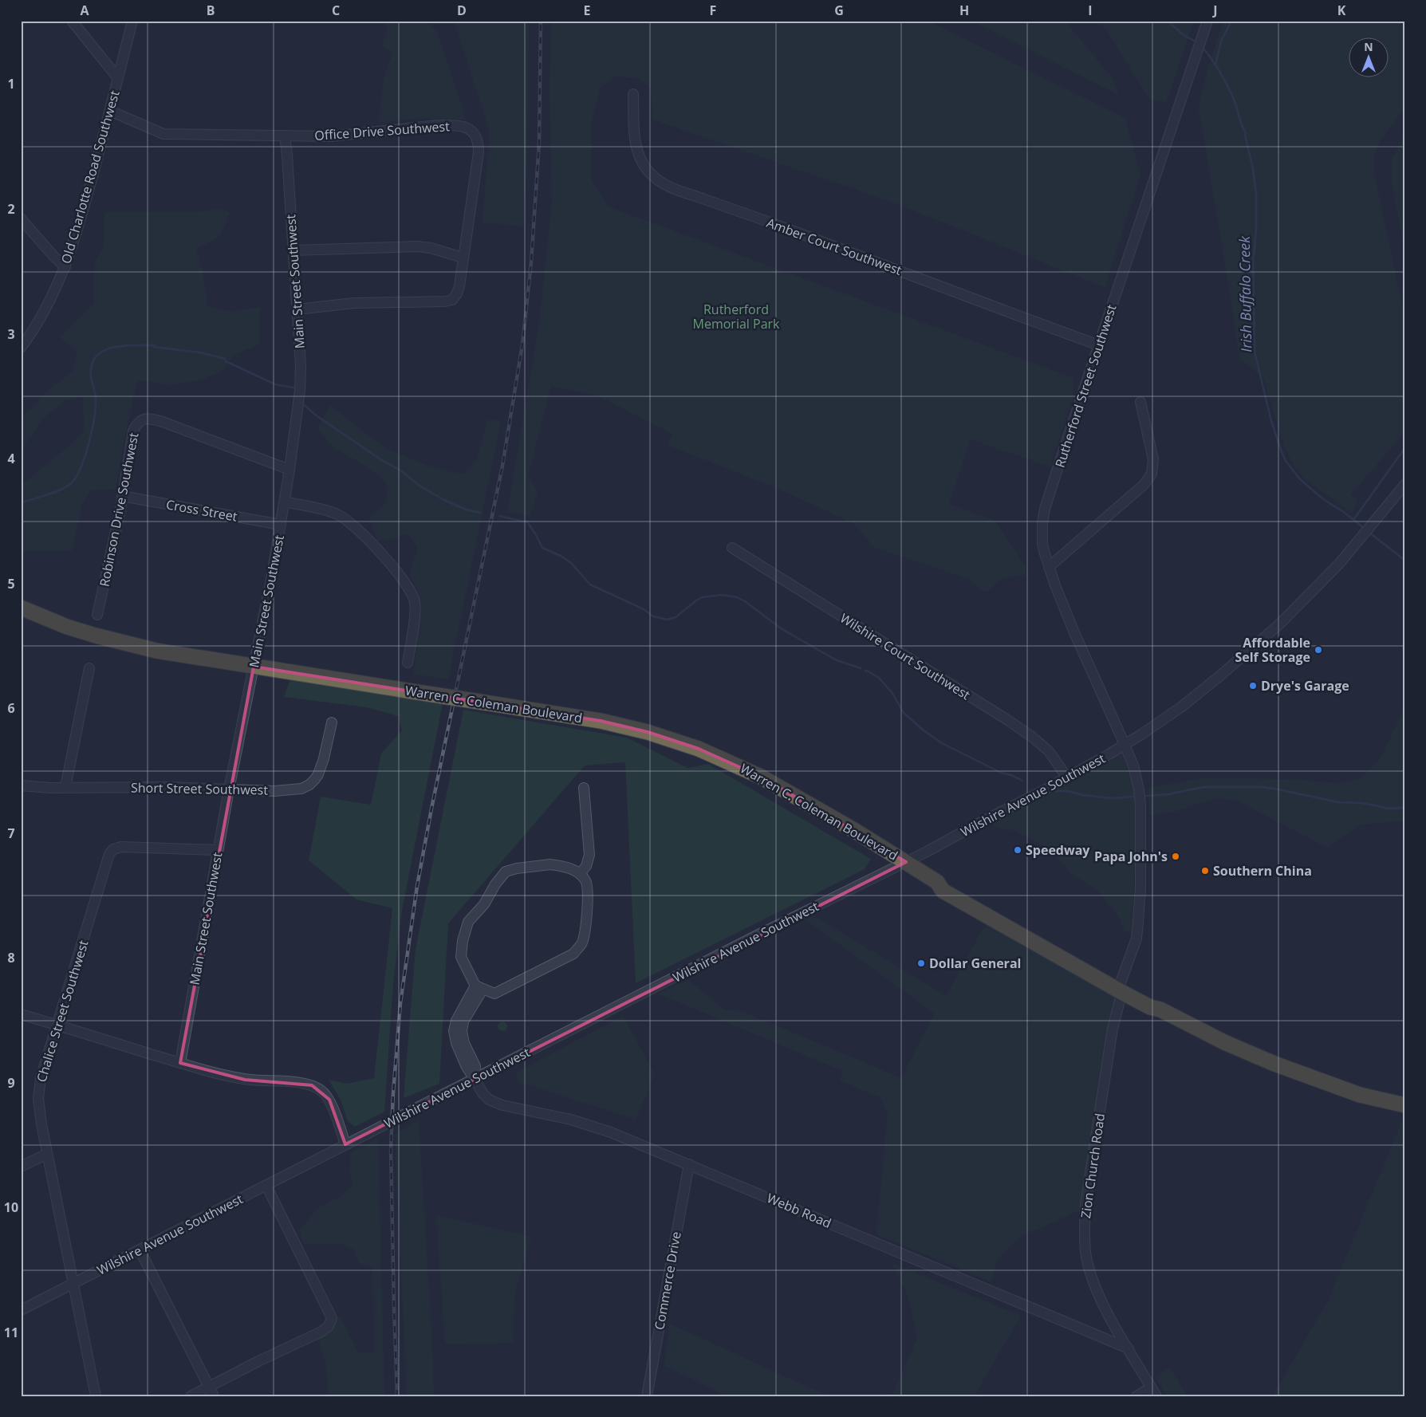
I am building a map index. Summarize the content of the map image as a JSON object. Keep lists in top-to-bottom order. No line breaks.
{"streets":{"highway":["Warren C. Coleman Boulevard"],"street":["Office Drive Southwest","Old Charlotte Road Southwest","Amber Court Southwest","Main Street Southwest","Rutherford Street Southwest","Robinson Drive Southwest","Cross Street","Wilshire Court Southwest","Short Street Southwest","Wilshire Avenue Southwest","Chalice Street Southwest","Zion Church Road","Webb Road","Commerce Drive"]},"crossings":[["Office Drive Southwest","Old Charlotte Road Southwest"],["Office Drive Southwest","Main Street Southwest"],["Amber Court Southwest","Rutherford Street Southwest"],["Main Street Southwest","Robinson Drive Southwest"],["Main Street Southwest","Cross Street"],["Main Street Southwest","Warren C. Coleman Boulevard"],["Main Street Southwest","Short Street Southwest"],["Main Street Southwest","Chalice Street Southwest"],["Rutherford Street Southwest","Wilshire Avenue Southwest"],["Rutherford Street Southwest","Zion Church Road"],["Robinson Drive Southwest","Cross Street"],["Wilshire Court Southwest","Wilshire Avenue Southwest"],["Warren C. Coleman Boulevard","Wilshire Avenue Southwest"],["Warren C. Coleman Boulevard","Zion Church Road"],["Wilshire Avenue Southwest","Chalice Street Southwest"],["Wilshire Avenue Southwest","Zion Church Road"],["Wilshire Avenue Southwest","Webb Road"],["Zion Church Road","Webb Road"],["Webb Road","Commerce Drive"]],"water":["Irish Buffalo Creek"],"parks":["Rutherford Memorial Park"],"places":["Affordable Self Storage","Drye's Garage","Speedway","Papa John's","Southern China","Dollar General"],"north":"top","grid":{"columns":["A","B","C","D","E","F","G","H","I","J","K"],"rows":["1","2","3","4","5","6","7","8","9","10","11"]}}
